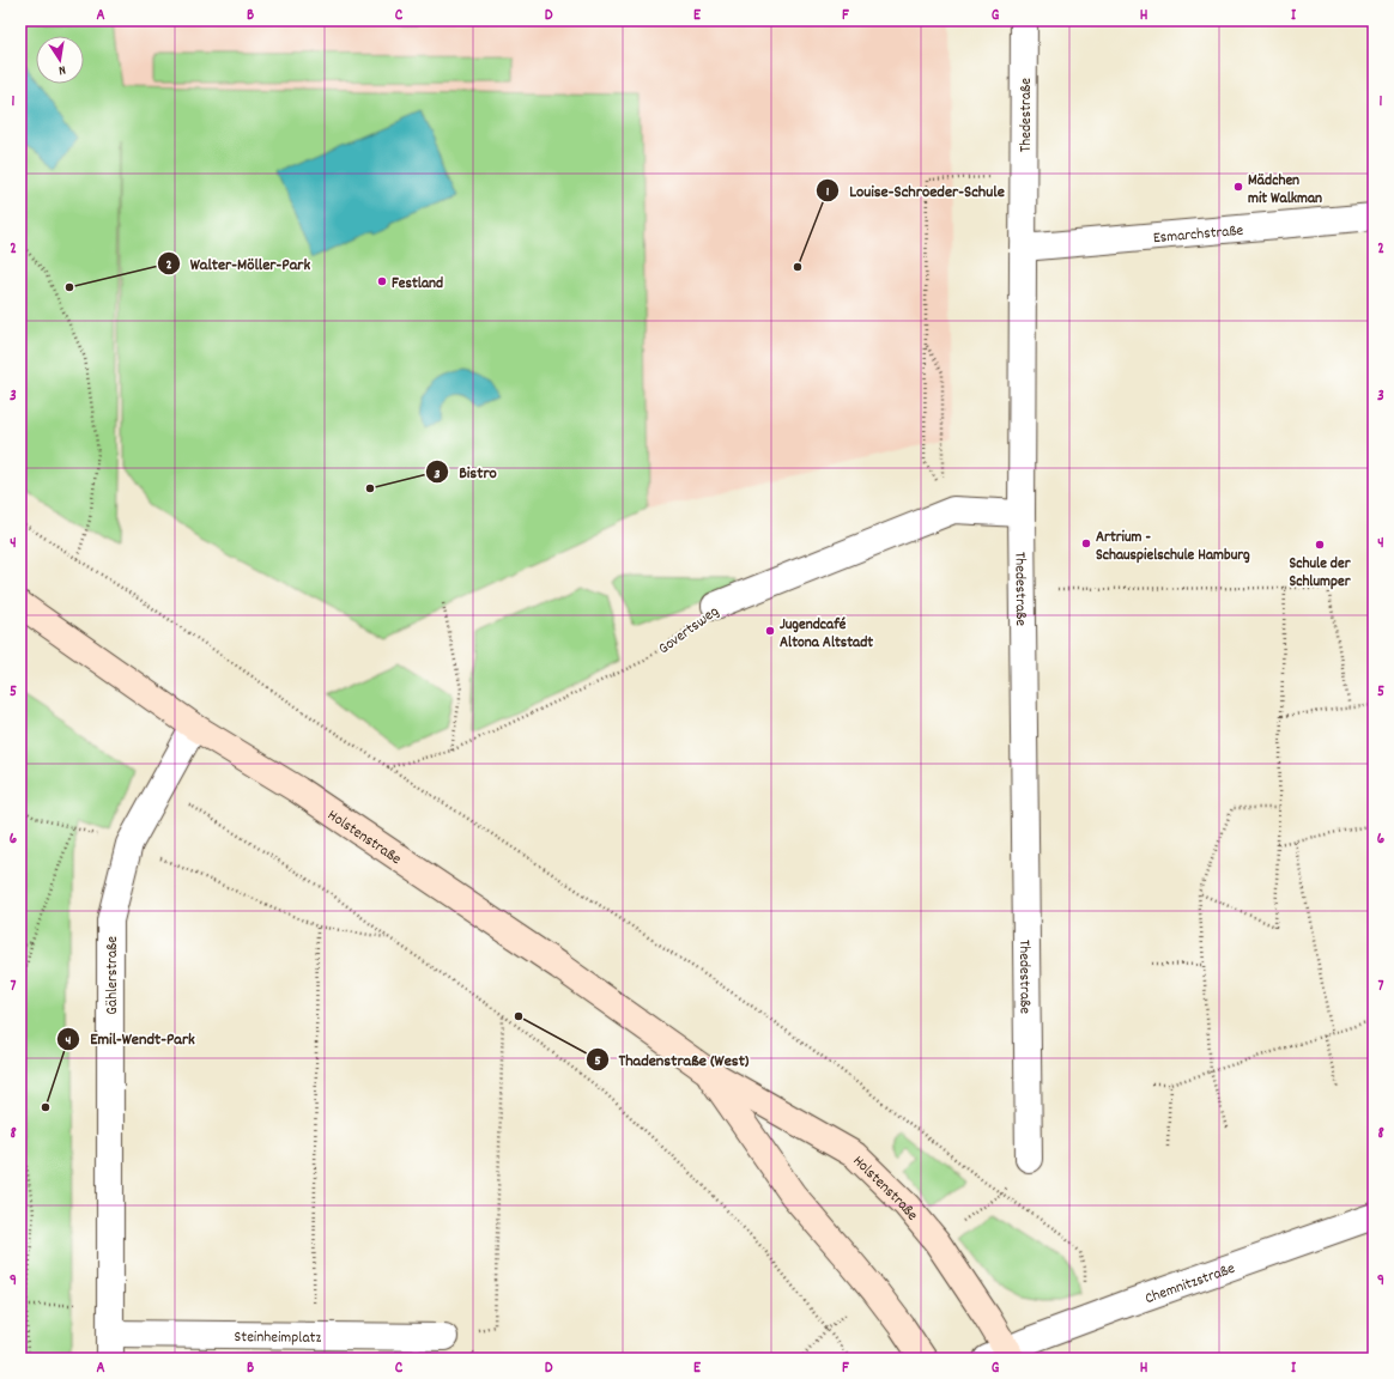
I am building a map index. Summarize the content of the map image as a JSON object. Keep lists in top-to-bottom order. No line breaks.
{"streets":{"main road":["Holstenstraße"],"street":["Thedestraße","Esmarchstraße","Govertsweg","Gählerstraße","Chemnitzstraße","Steinheimplatz"]},"crossings":[["Thedestraße","Esmarchstraße"],["Thedestraße","Govertsweg"],["Holstenstraße","Gählerstraße"],["Holstenstraße","Chemnitzstraße"],["Gählerstraße","Steinheimplatz"]],"places":["Mädchen mit Walkman","Louise-Schroeder-Schule","Festland","Walter-Möller-Park","Bistro","Artrium - Schauspielschule Hamburg","Schule der Schlumper","Jugendcafé Altona Altstadt","Thadenstraße (West)","Emil-Wendt-Park"],"north":"bottom","grid":{"columns":["A","B","C","D","E","F","G","H","I"],"rows":["1","2","3","4","5","6","7","8","9"]}}
